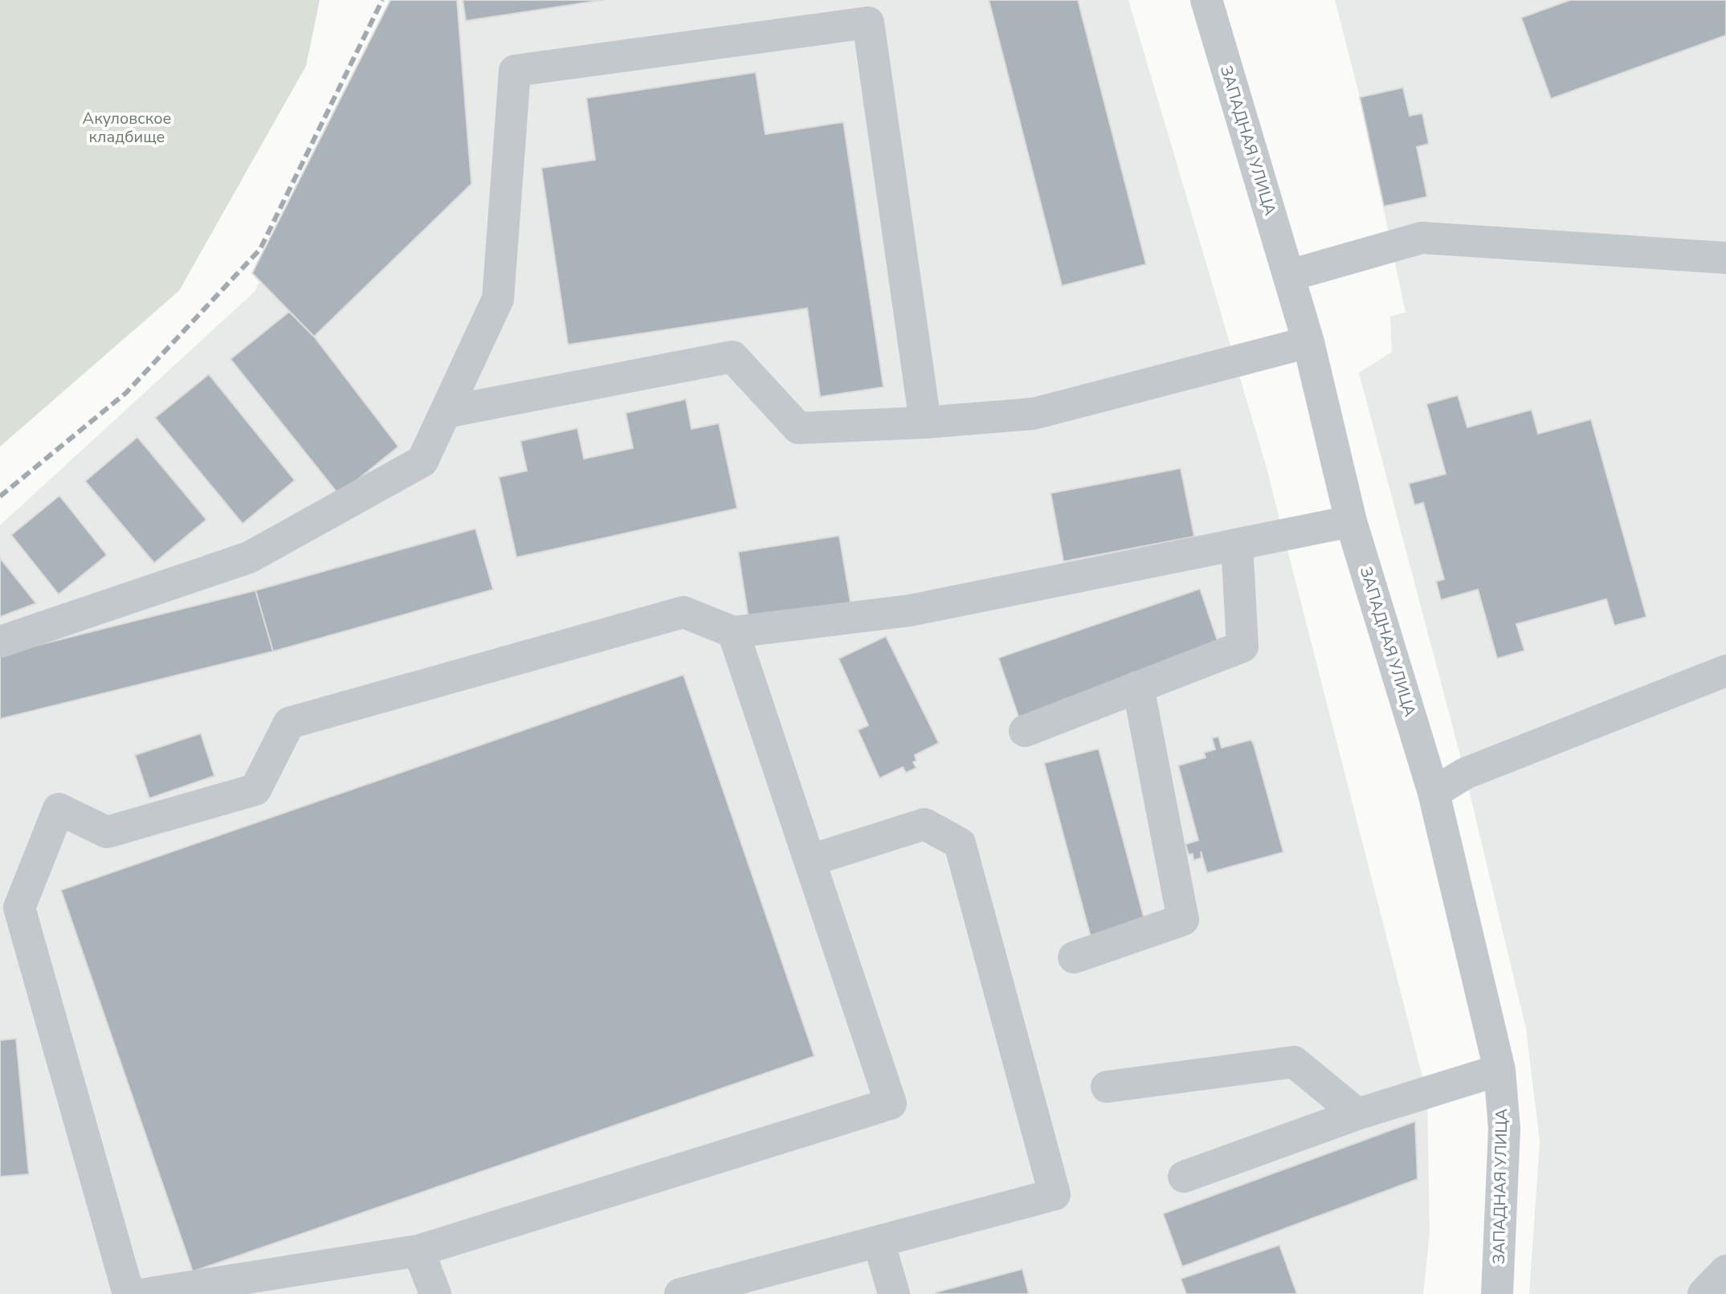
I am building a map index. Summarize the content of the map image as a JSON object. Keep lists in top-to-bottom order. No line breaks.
{"streets":{"street":["ЗАПАДНАЯ УЛИЦА"]},"parks":["Акуловское кладбище"]}
